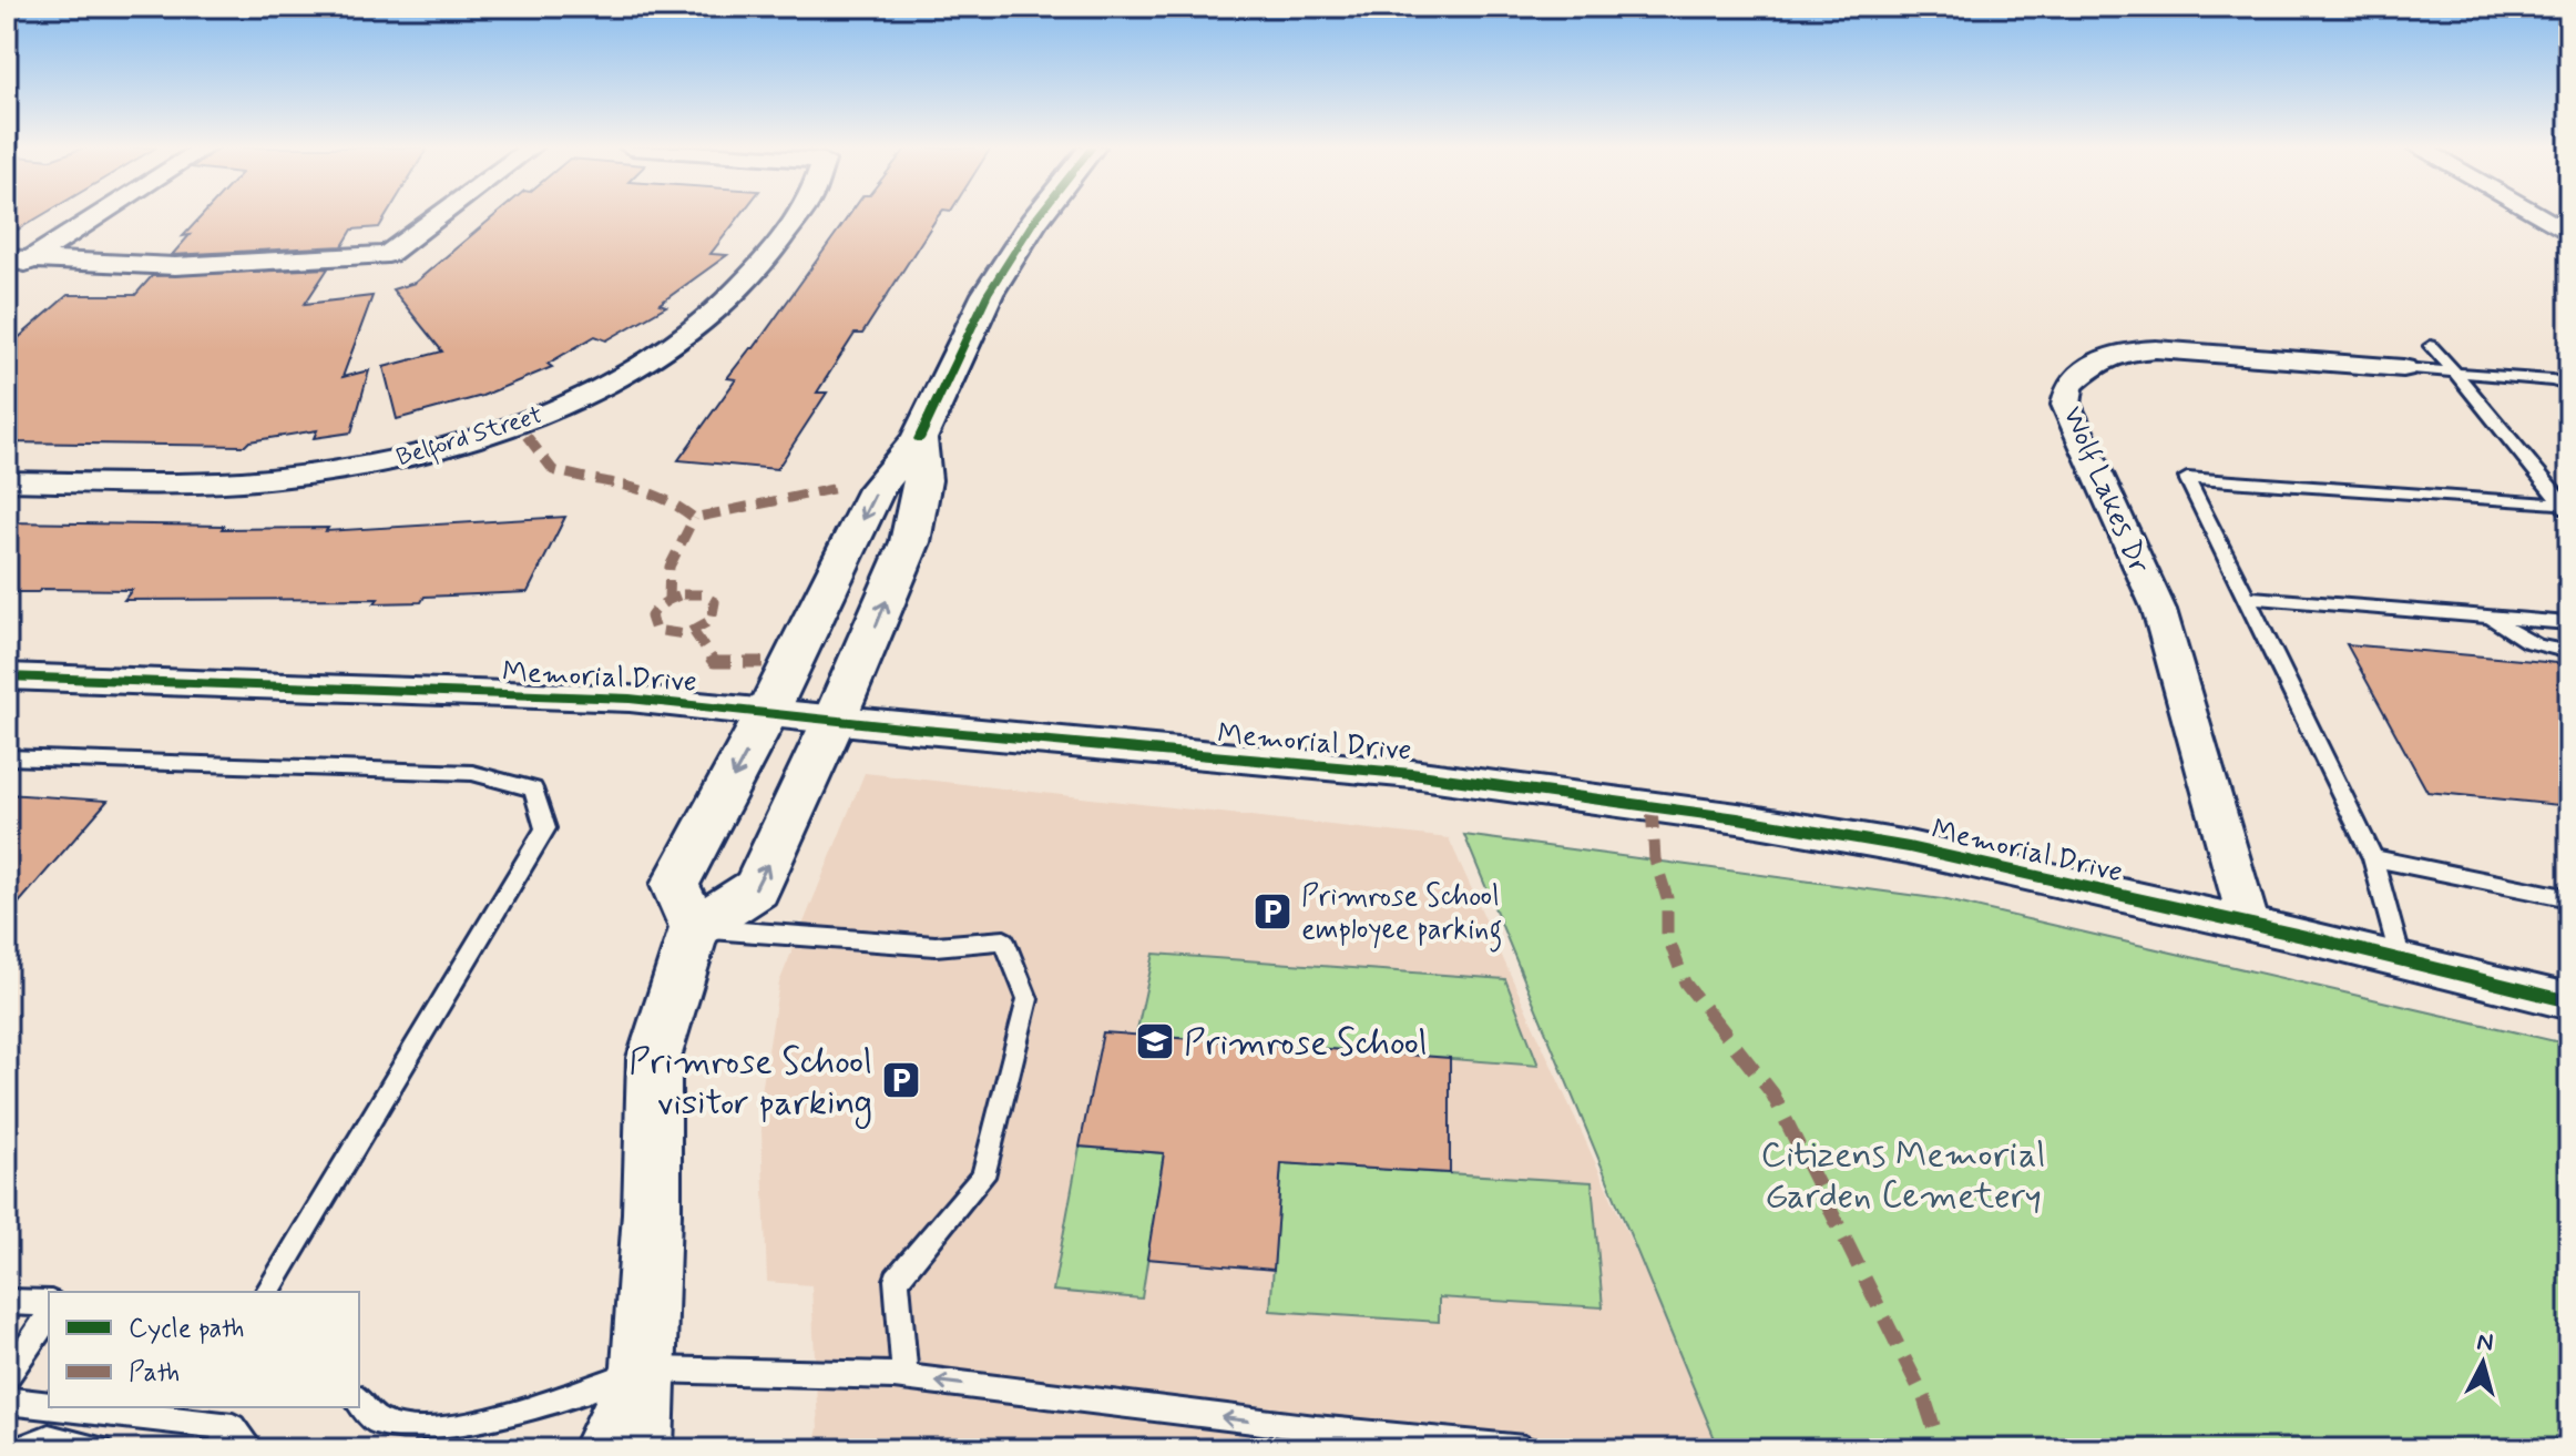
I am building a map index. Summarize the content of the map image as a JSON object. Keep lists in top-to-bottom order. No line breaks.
{"streets":{"street":["Belford Street","Wolf Lakes Dr","Memorial Drive"]},"crossings":[["Wolf Lakes Dr","Memorial Drive"]],"parks":["Citizens Memorial Garden Cemetery"],"places":{"parking":["Primrose School employee parking","Primrose School visitor parking"],"school or university":["Primrose School"]},"legend":["Cycle path","Path"],"north":"top"}
